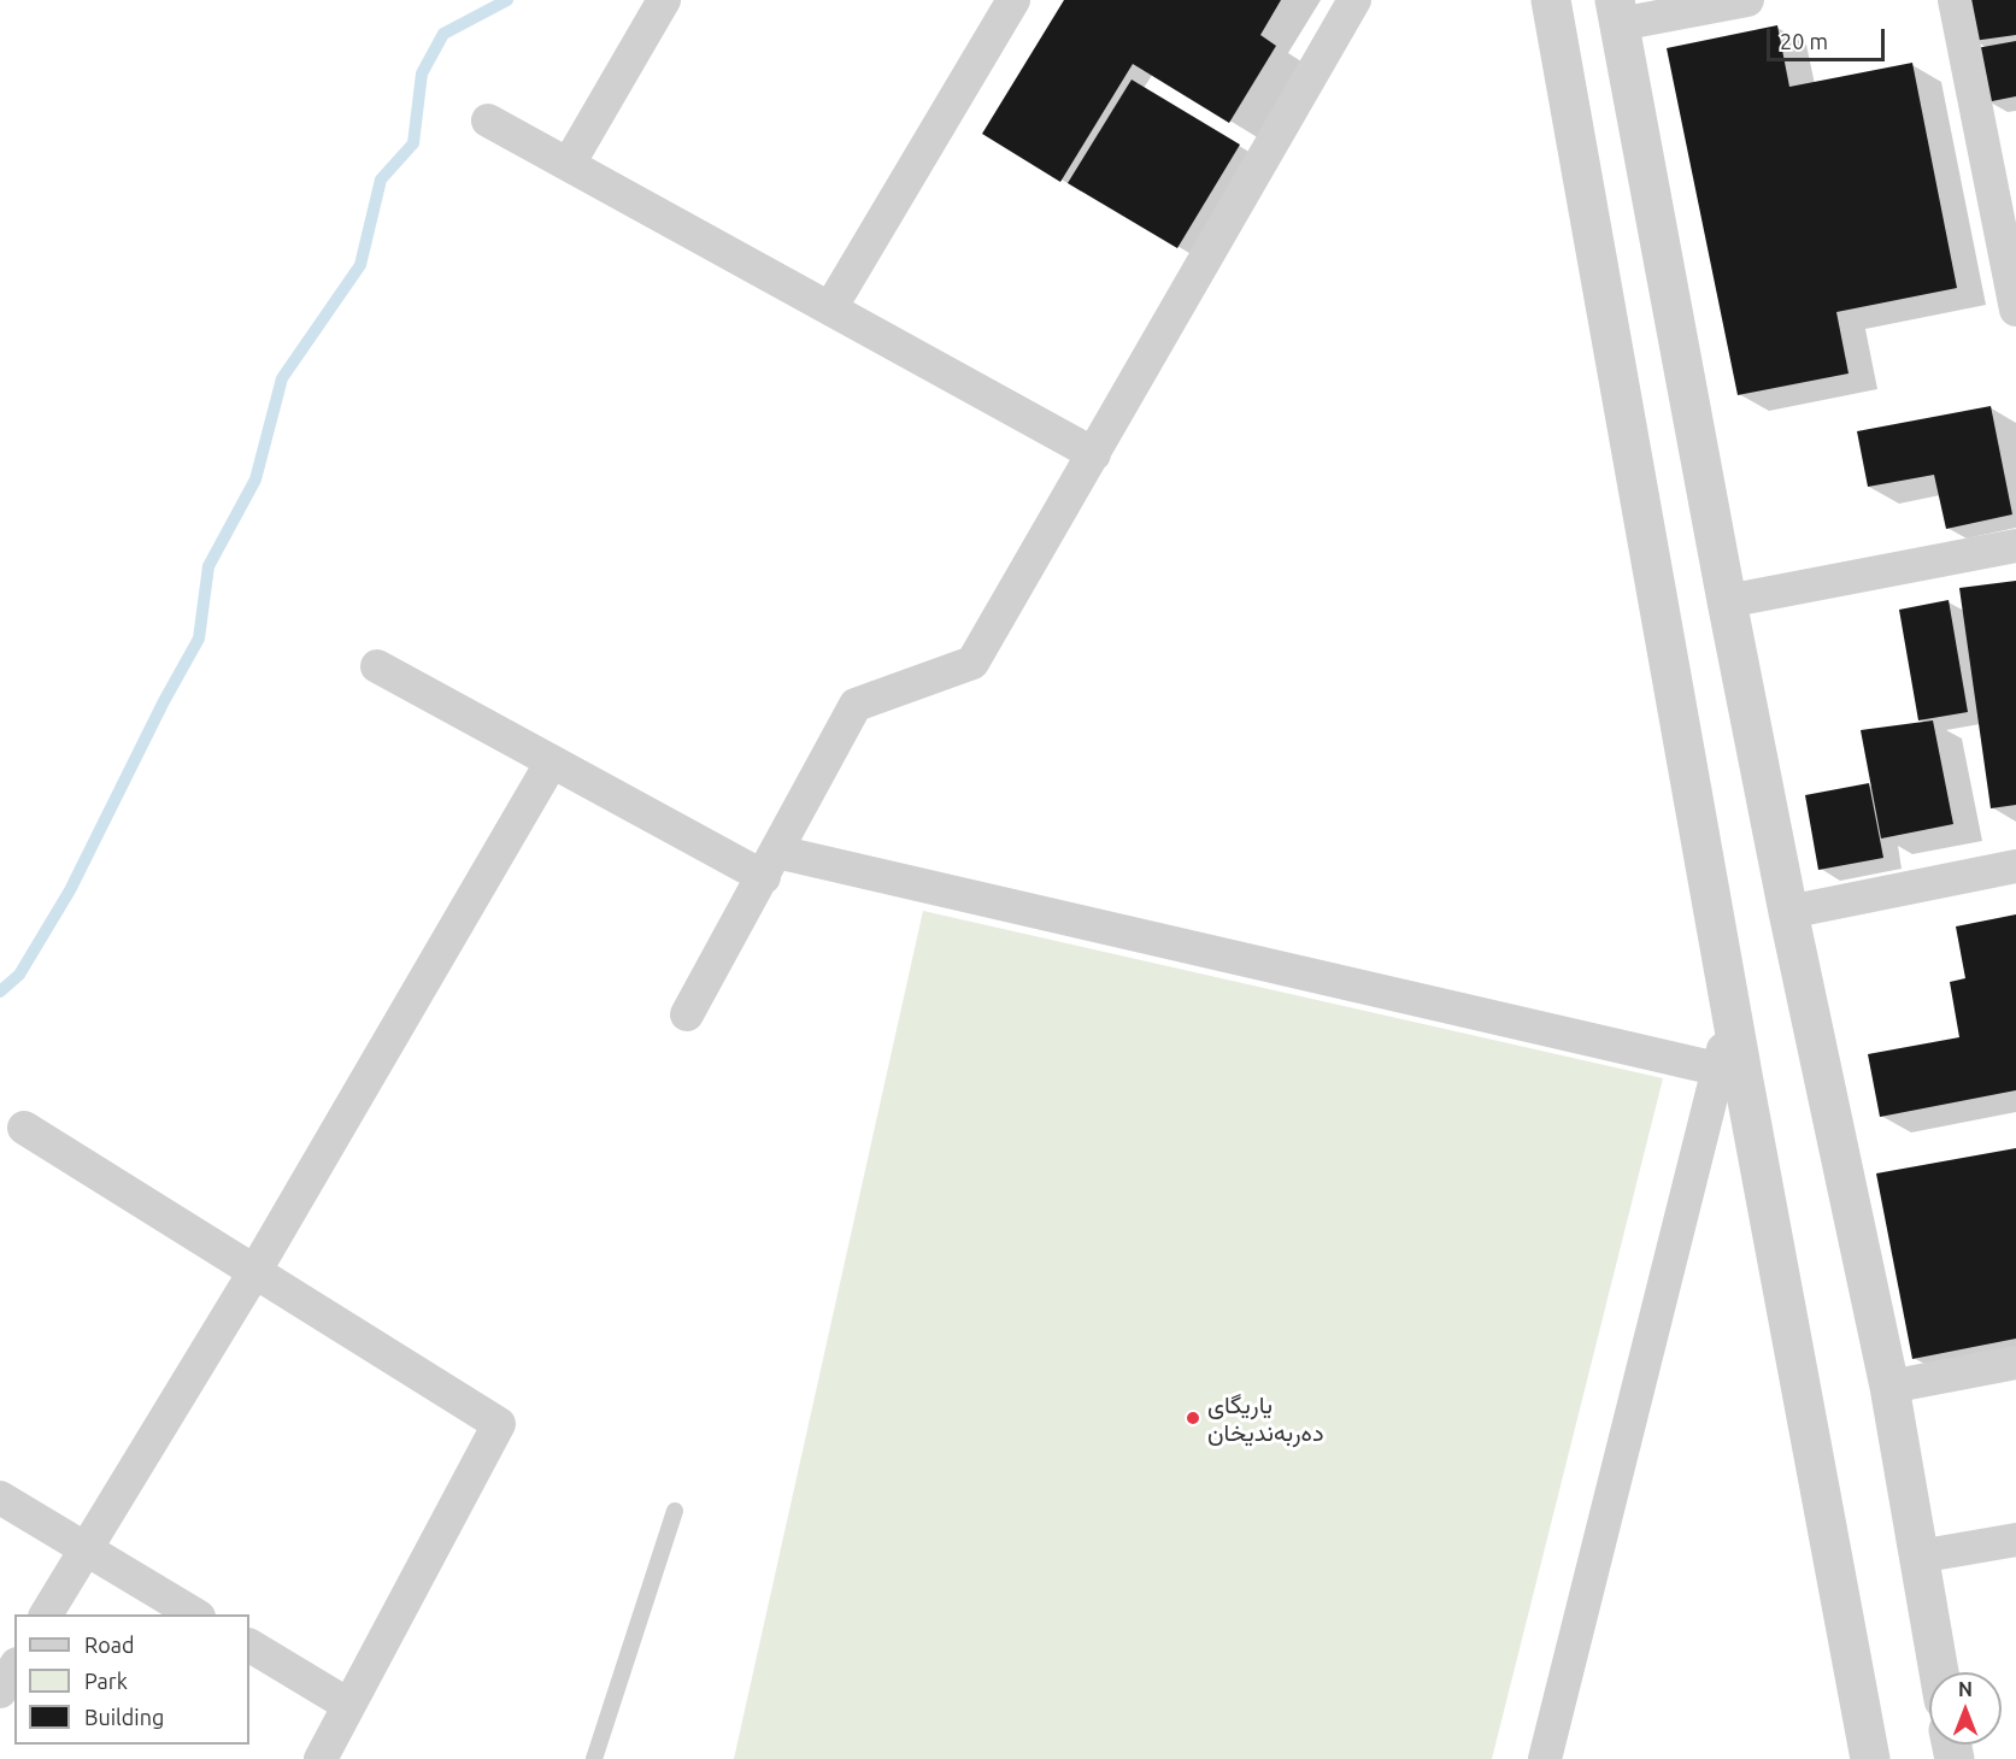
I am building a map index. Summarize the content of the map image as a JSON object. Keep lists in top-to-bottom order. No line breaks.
{"places":["یاریگاى ده‌ربه‌ندیخان"],"legend":["Road","Park","Building"],"scale_bar":"20 m","north":"top"}
